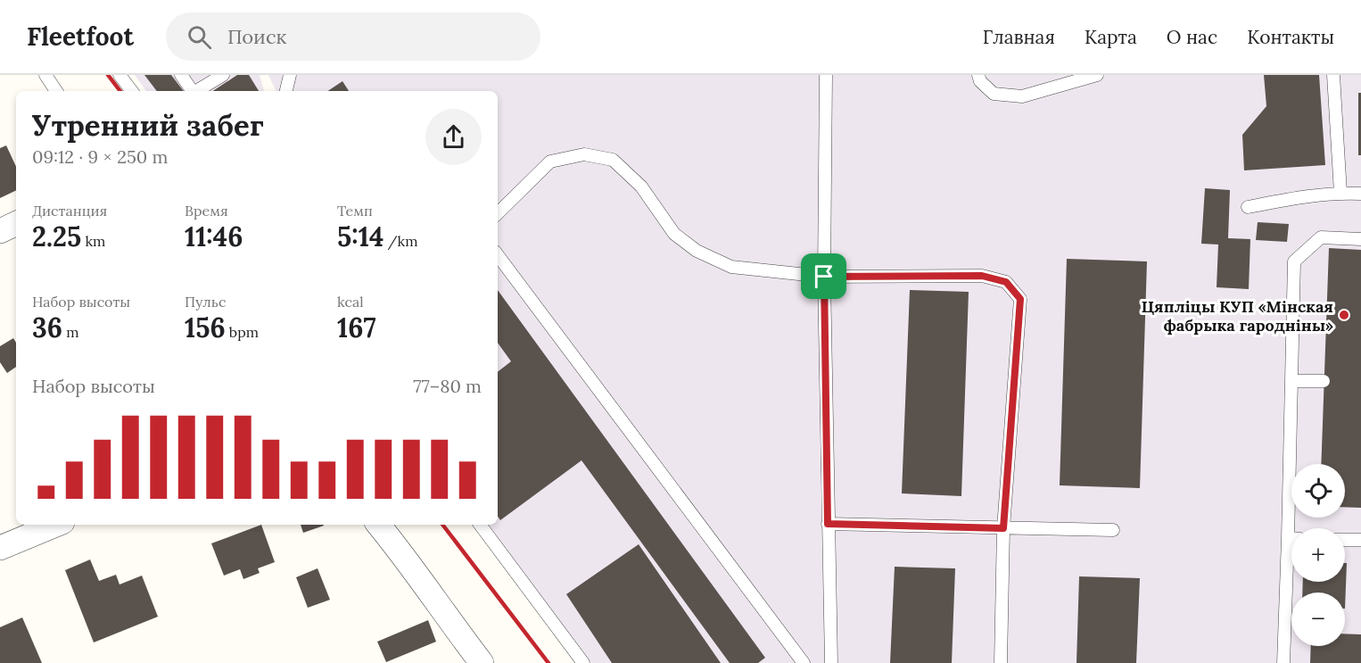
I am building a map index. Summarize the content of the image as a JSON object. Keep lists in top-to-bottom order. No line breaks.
{"places":["Цяпліцы КУП «Мінская фабрыка гародніны»"],"page":{"header":"Fleetfoot","search":"Поиск","nav":["Главная","Карта","О нас","Контакты"],"heading":["Утренний забег","09:12 · 9 × 250 m"],"stats":[["Дистанция","2.25 km"],["Время","11:46"],["Темп","5:14 /km"],["Набор высоты","36 m"],["Пульс","156 bpm"],["kcal","167"]],"chart":["Набор высоты","77–80 m"],"map_buttons":["+","−"]}}
